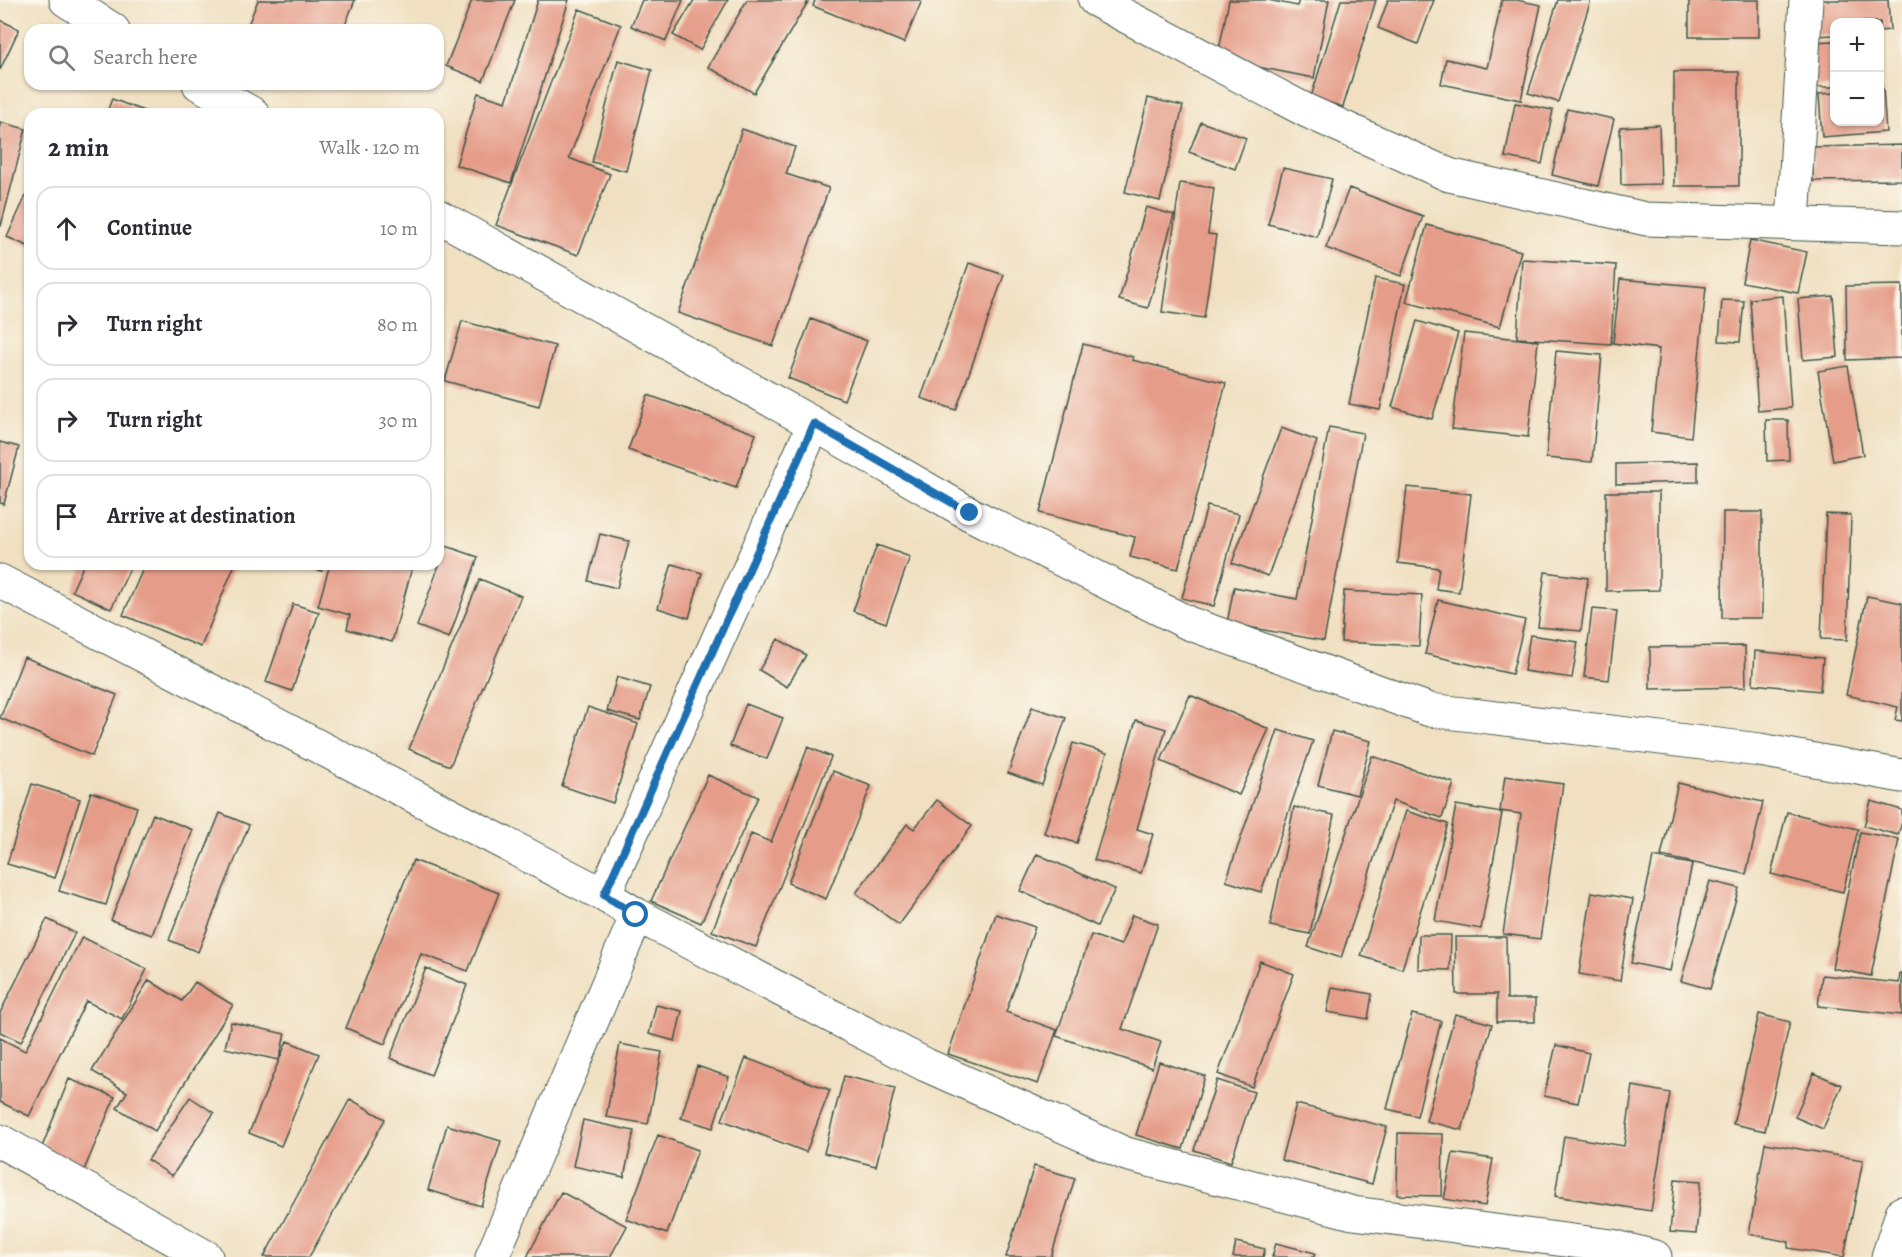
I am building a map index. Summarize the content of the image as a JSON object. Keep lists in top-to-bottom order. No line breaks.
{"page":{"map_buttons":["+","−"],"search":"Search here","heading":["2 min","Walk · 120 m"],"list":[["Continue","10 m"],["Turn right","80 m"],["Turn right","30 m"],"Arrive at destination"]}}
